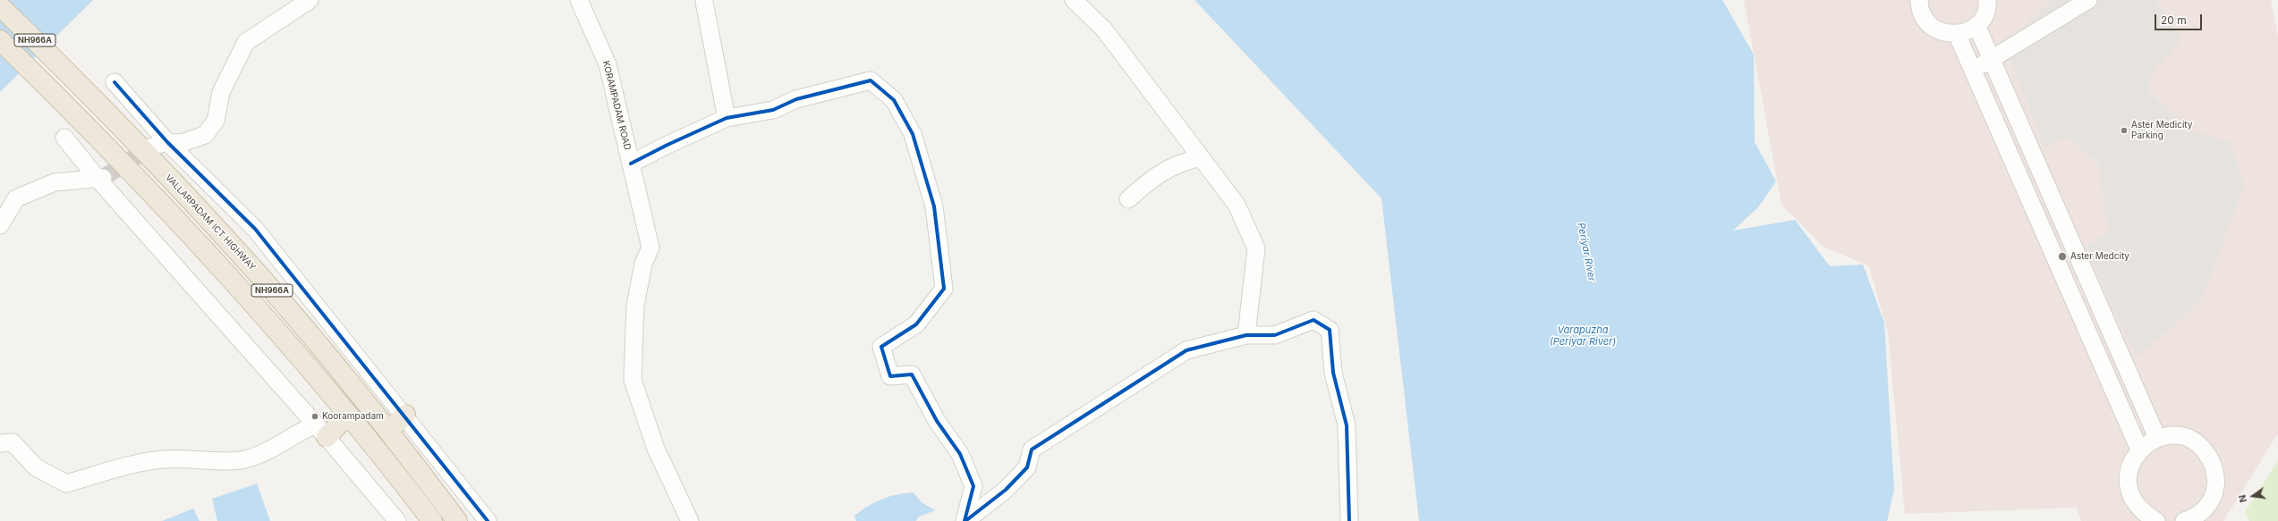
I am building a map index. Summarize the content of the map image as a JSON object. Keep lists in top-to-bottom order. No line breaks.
{"streets":{"highway":["NH966A","VALLARPADAM ICT HIGHWAY"],"street":["KORAMPADAM ROAD"]},"water":["Periyar River","Varapuzha (Periyar River)"],"places":["Aster Medicity Parking","Aster Medcity","Koorampadam"],"scale_bar":"20 m","north":"left"}
